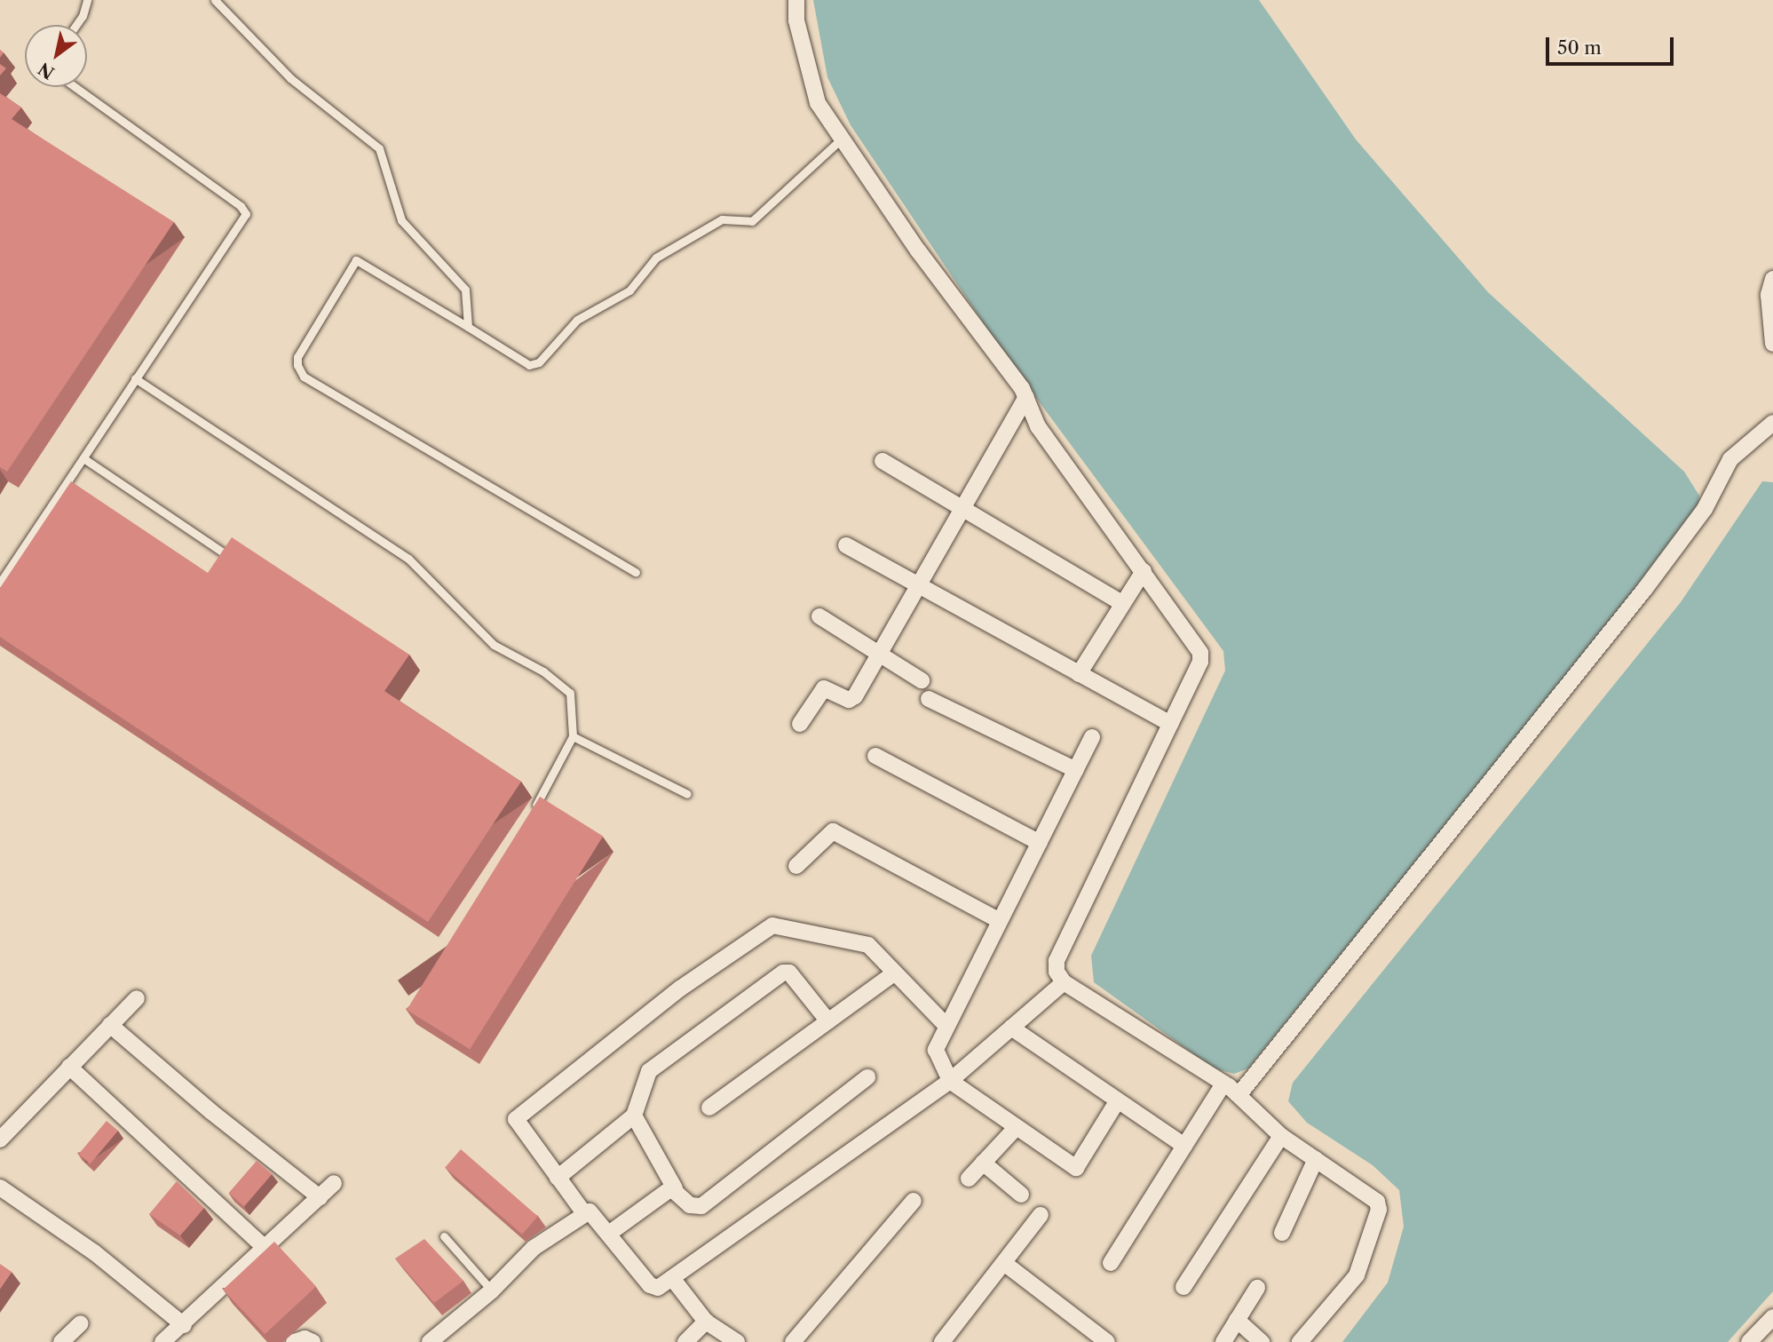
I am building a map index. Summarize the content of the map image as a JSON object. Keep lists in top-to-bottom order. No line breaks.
{"scale_bar":"50 m","north":"bottom left"}
